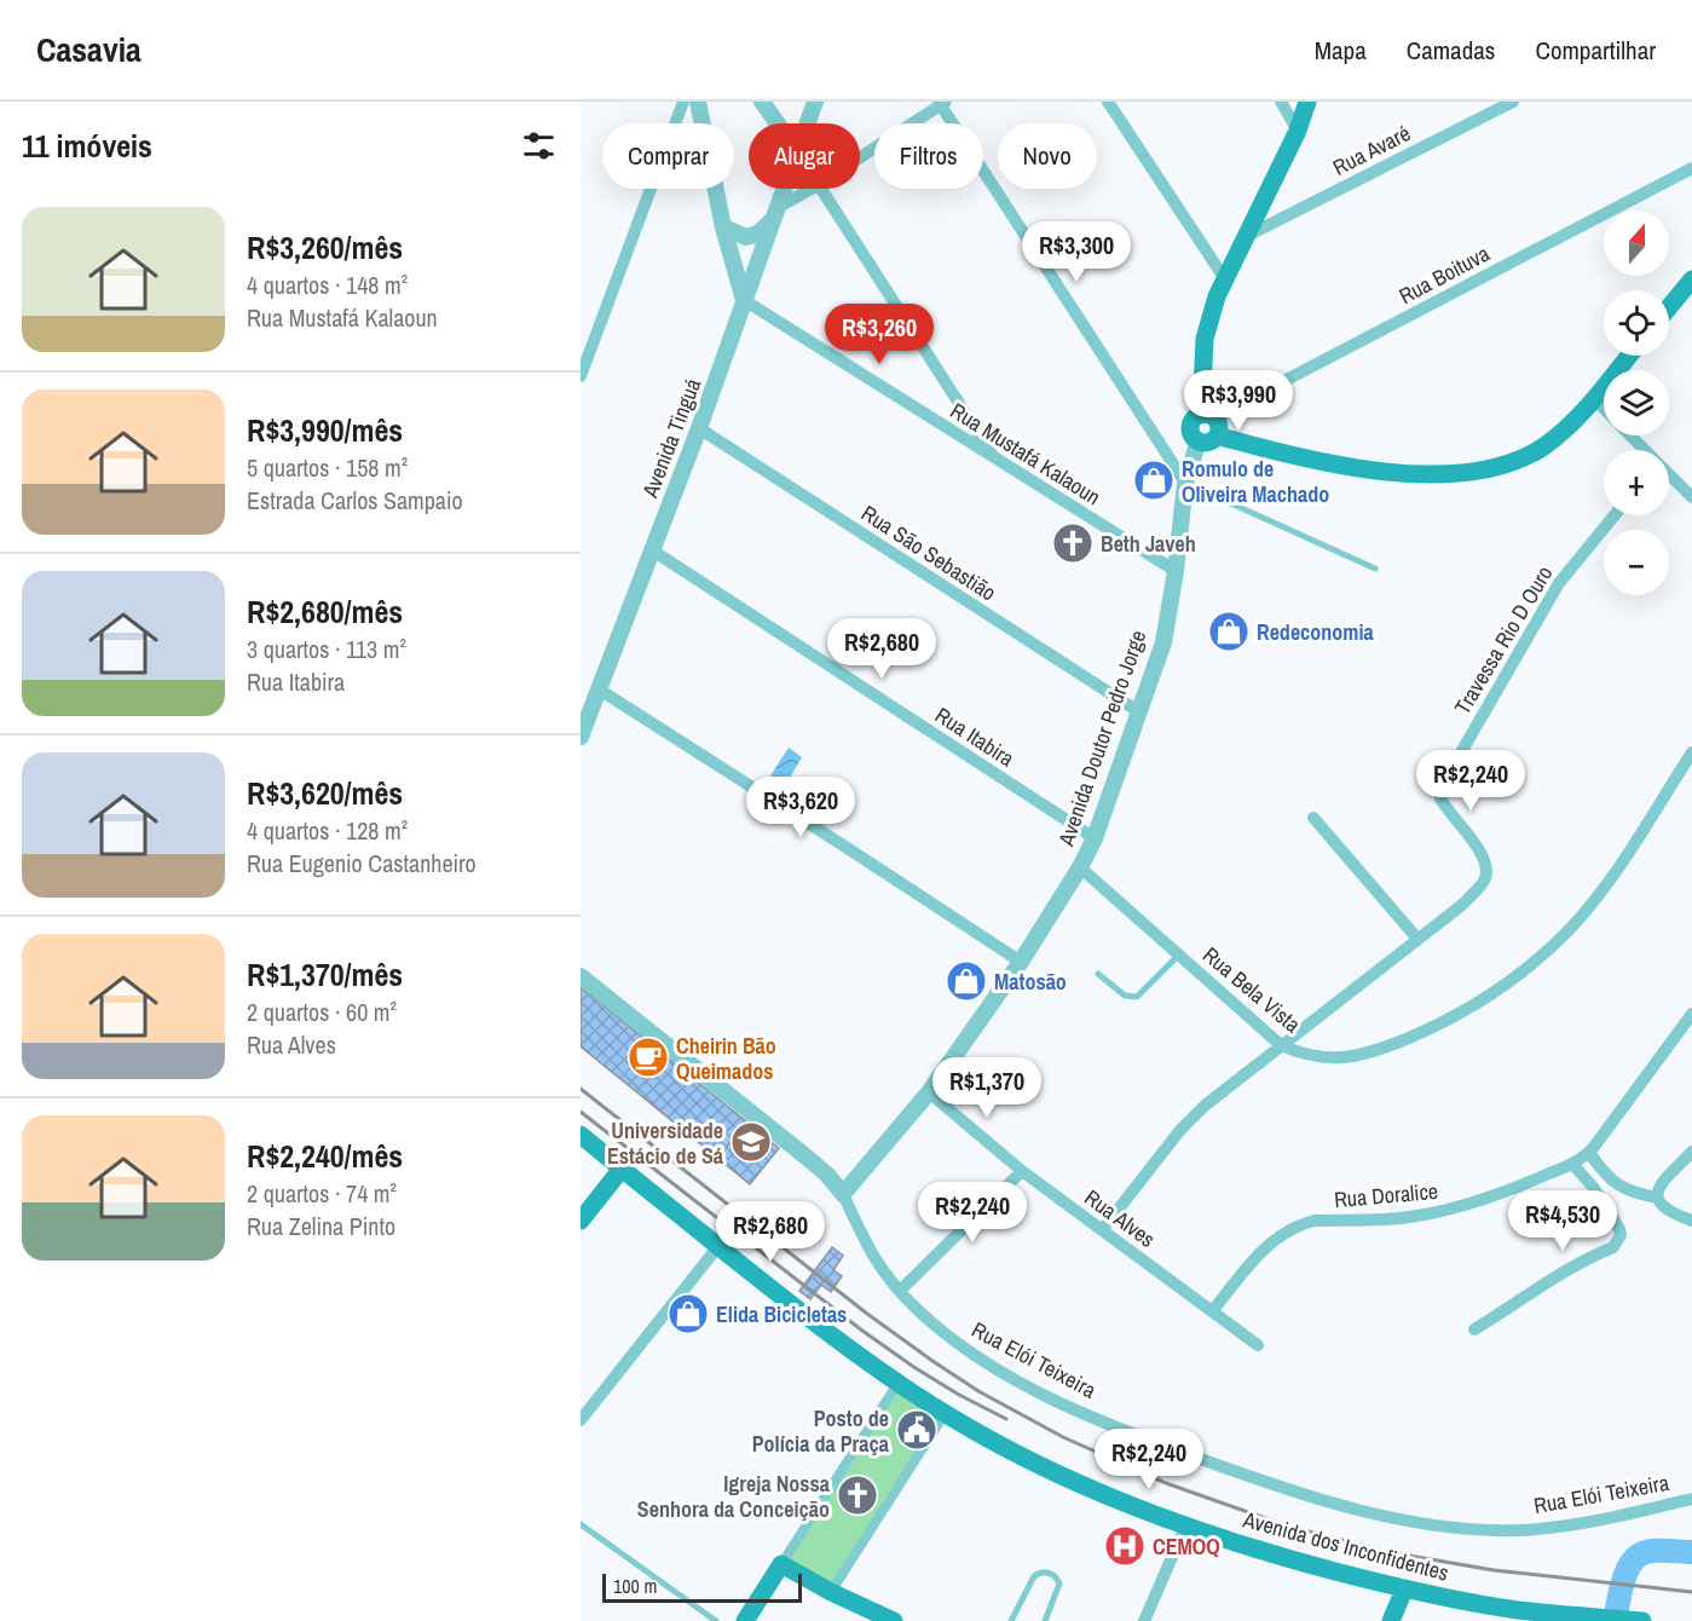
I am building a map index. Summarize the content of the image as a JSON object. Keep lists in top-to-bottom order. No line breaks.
{"streets":{"main road":["Avenida Doutor Pedro Jorge","Avenida dos Inconfidentes"],"street":["Rua Avaré","Rua Boituva","Avenida Tinguá","Rua Mustafá Kalaoun","Rua São Sebastião","Travessa Rio D Ouro","Rua Itabira","Rua Bela Vista","Rua Doralice","Rua Alves","Rua Elói Teixeira"]},"crossings":[["Rua Avaré","Avenida Doutor Pedro Jorge"],["Rua Boituva","Avenida Doutor Pedro Jorge"],["Avenida Tinguá","Rua Mustafá Kalaoun"],["Avenida Tinguá","Rua São Sebastião"],["Avenida Tinguá","Rua Itabira"],["Rua Mustafá Kalaoun","Avenida Doutor Pedro Jorge"],["Rua São Sebastião","Avenida Doutor Pedro Jorge"],["Travessa Rio D Ouro","Rua Bela Vista"],["Travessa Rio D Ouro","Rua Alves"],["Rua Itabira","Avenida Doutor Pedro Jorge"],["Avenida Doutor Pedro Jorge","Rua Bela Vista"],["Avenida Doutor Pedro Jorge","Rua Alves"],["Avenida Doutor Pedro Jorge","Rua Elói Teixeira"],["Rua Doralice","Rua Alves"]],"places":{"shop":["Romulo de Oliveira Machado","Redeconomia","Matosão","Elida Bicicletas"],"church":["Beth Javeh","Igreja Nossa Senhora da Conceição"],"cafe":["Cheirin Bão Queimados"],"school or university":["Universidade Estácio de Sá"],"public building":["Posto de Polícia da Praça"],"hospital":["CEMOQ"]},"scale_bar":"100 m","north":"top","page":{"header":"Casavia","nav":["Mapa","Camadas","Compartilhar"],"heading":"11 imóveis","chip":["Comprar","Alugar","Filtros","Novo"],"list":[{"name":"R$3,260/mês","note":"4 quartos · 148 m² · Rua Mustafá Kalaoun"},{"name":"R$3,990/mês","note":"5 quartos · 158 m² · Estrada Carlos Sampaio"},{"name":"R$2,680/mês","note":"3 quartos · 113 m² · Rua Itabira"},{"name":"R$3,620/mês","note":"4 quartos · 128 m² · Rua Eugenio Castanheiro"},{"name":"R$1,370/mês","note":"2 quartos · 60 m² · Rua Alves"},{"name":"R$2,240/mês","note":"2 quartos · 74 m² · Rua Zelina Pinto"}],"map_buttons":["+","−"],"price":["R$3,300","R$3,260","R$3,990","R$2,680","R$2,240","R$3,620","R$1,370","R$2,240","R$4,530","R$2,680","R$2,240"],"scale":"100 m"}}
